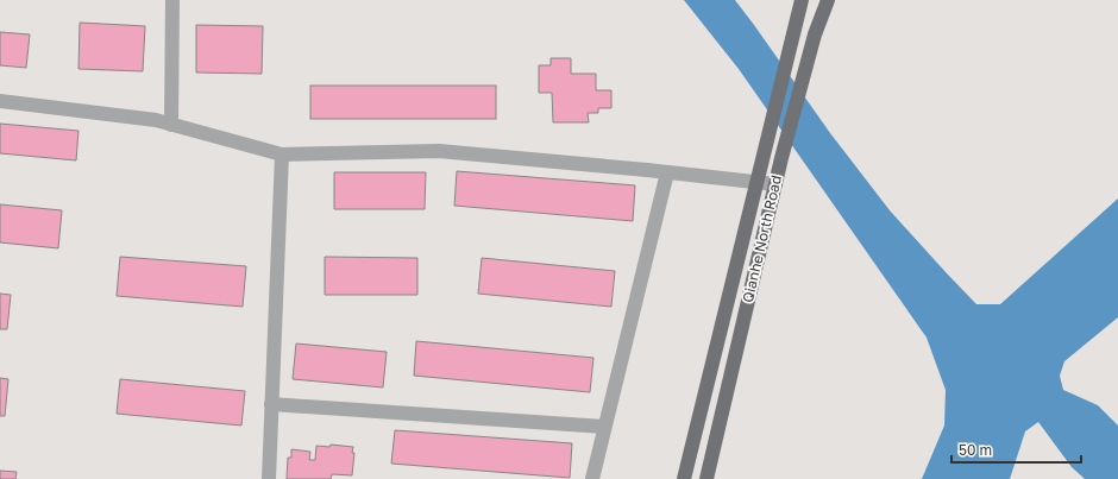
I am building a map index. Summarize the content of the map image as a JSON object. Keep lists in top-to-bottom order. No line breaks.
{"streets":{"main road":["Qianhe North Road"]},"scale_bar":"50 m"}
